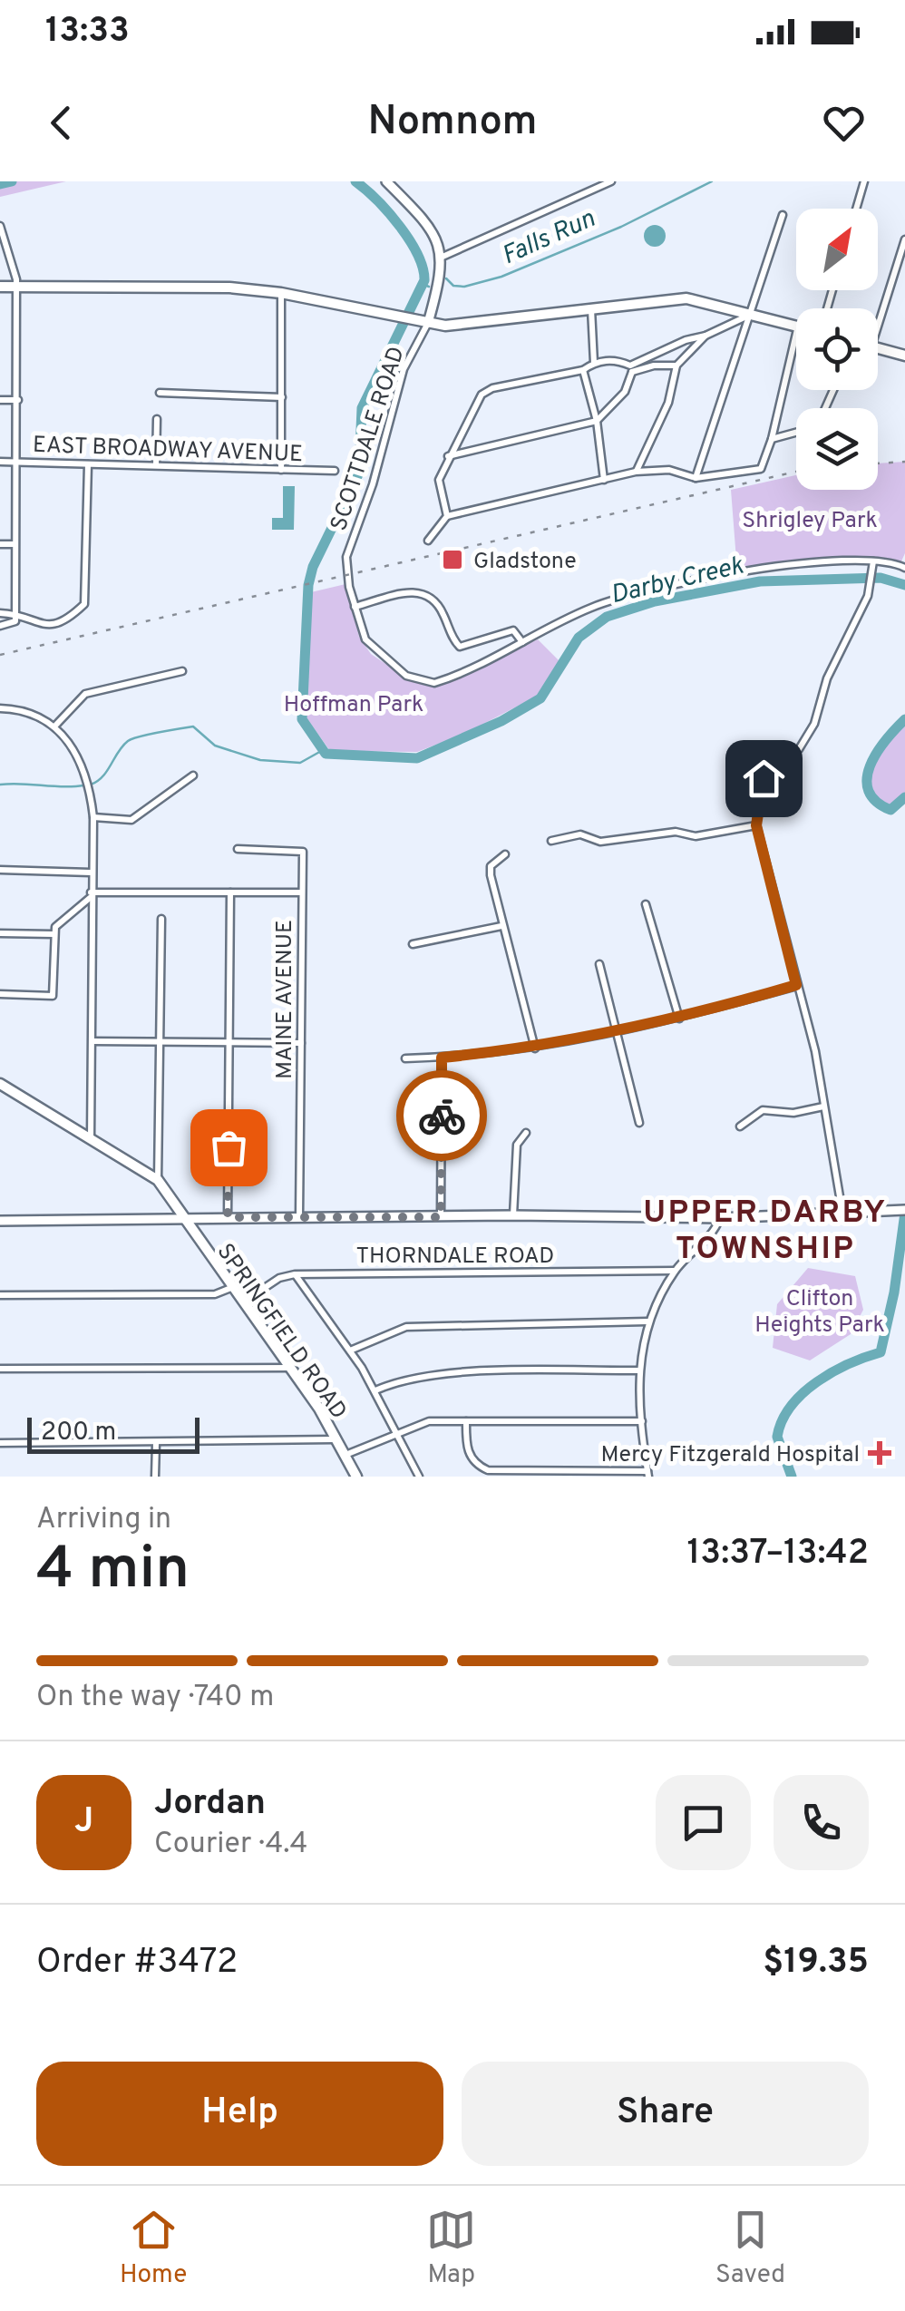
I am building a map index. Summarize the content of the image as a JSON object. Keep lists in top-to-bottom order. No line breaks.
{"streets":{"main road":["SPRINGFIELD ROAD"],"street":["SCOTTDALE ROAD","EAST BROADWAY AVENUE","MAINE AVENUE","THORNDALE ROAD"]},"crossings":[["THORNDALE ROAD","SPRINGFIELD ROAD"]],"districts":["UPPER DARBY TOWNSHIP"],"water":["Falls Run","Darby Creek"],"parks":["Shrigley Park","Hoffman Park","Clifton Heights Park"],"places":{"transit":["Gladstone"],"health":["Mercy Fitzgerald Hospital"]},"scale_bar":"200 m","north":"top right","page":{"status":"13:33","header":"Nomnom","scale":"200 m","heading":["4 min","Arriving in","13:37–13:42"],"panel":["Jordan","Courier · 4.4","Order #3472","$19.35"],"bar":"On the way · 740 m","round":"J","buttons":["Help","Share"],"tabs":["Home","Map","Saved"]}}
